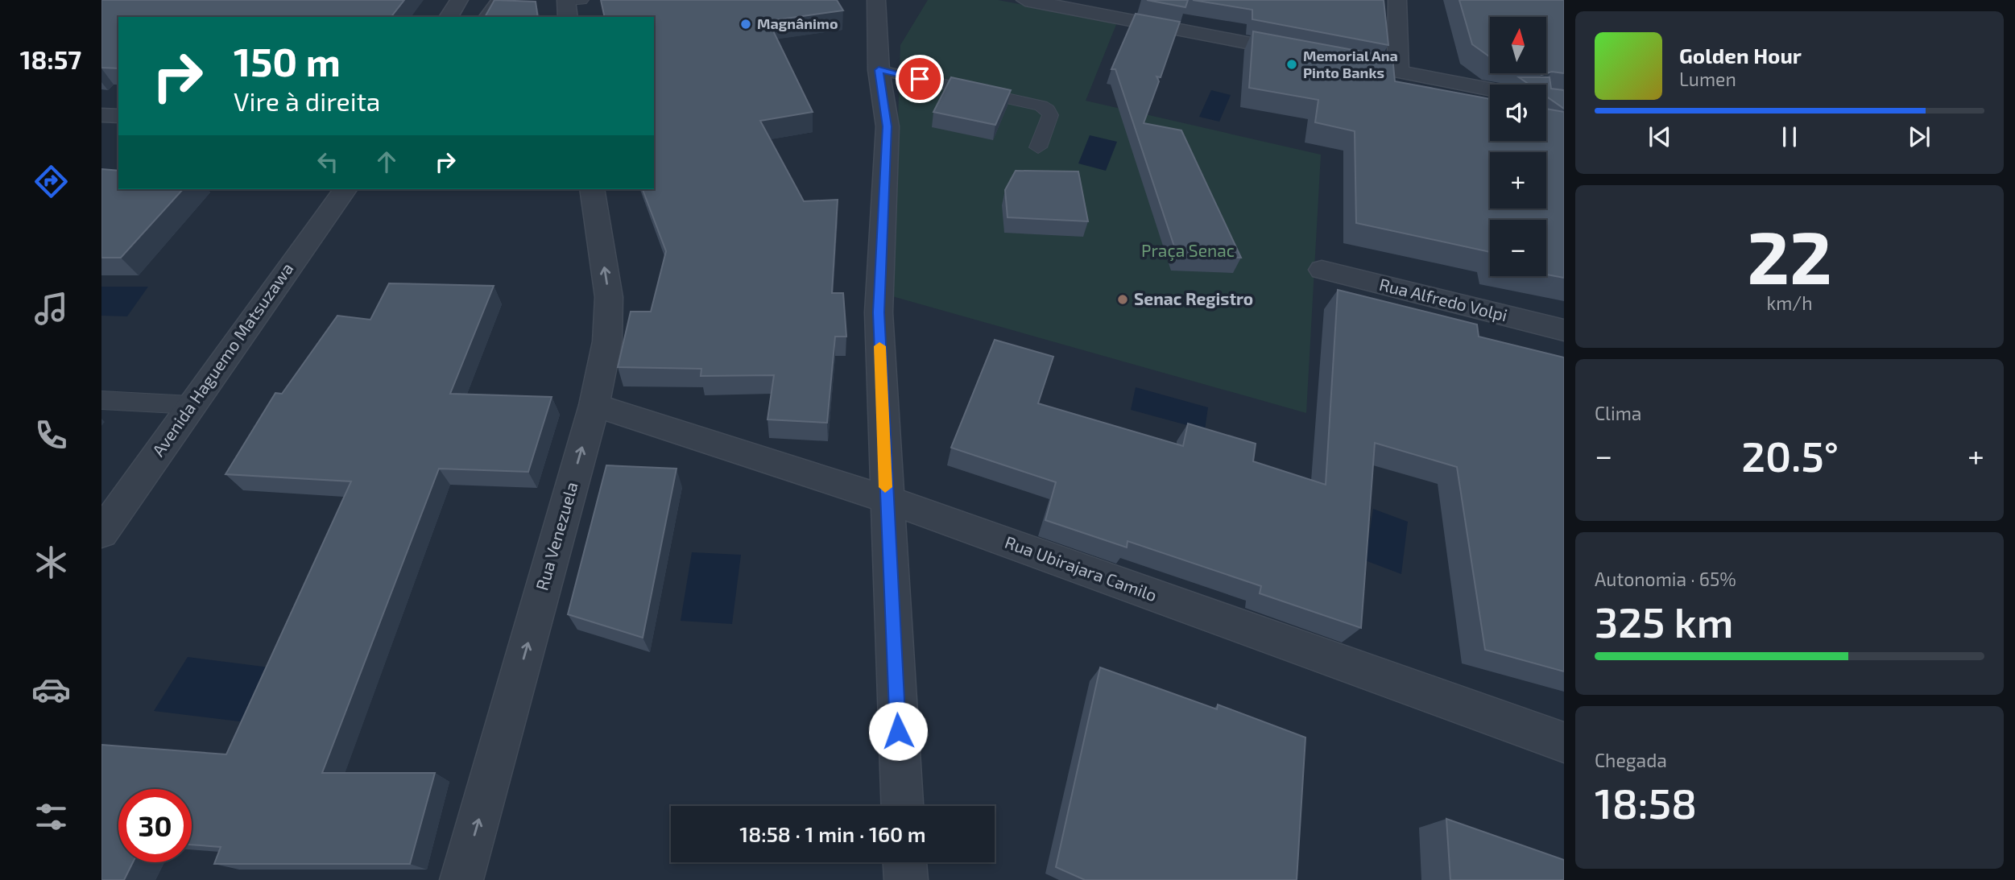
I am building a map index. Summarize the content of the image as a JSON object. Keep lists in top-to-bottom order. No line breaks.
{"streets":{"street":["Rua Alfredo Volpi","Avenida Haguemo Matsuzawa","Rua Venezuela","Rua Ubirajara Camilo"]},"crossings":[["Rua Venezuela","Rua Ubirajara Camilo"]],"one_way":["Rua Venezuela"],"parks":["Praça Senac"],"places":["Magnânimo","Memorial Ana Pinto Banks","Senac Registro"],"north":"top","page":{"tabs":"18:57","map_buttons":["+","−"],"turn":["150 m","Vire à direita"],"song":["Golden Hour","Lumen"],"tile":[["22","km/h"],"Clima",["Autonomia · 65%","325 km"],["Chegada","18:58"]],"heat":["−","20.5°","+"],"limit":"30","trip":"18:58 · 1 min · 160 m"}}
